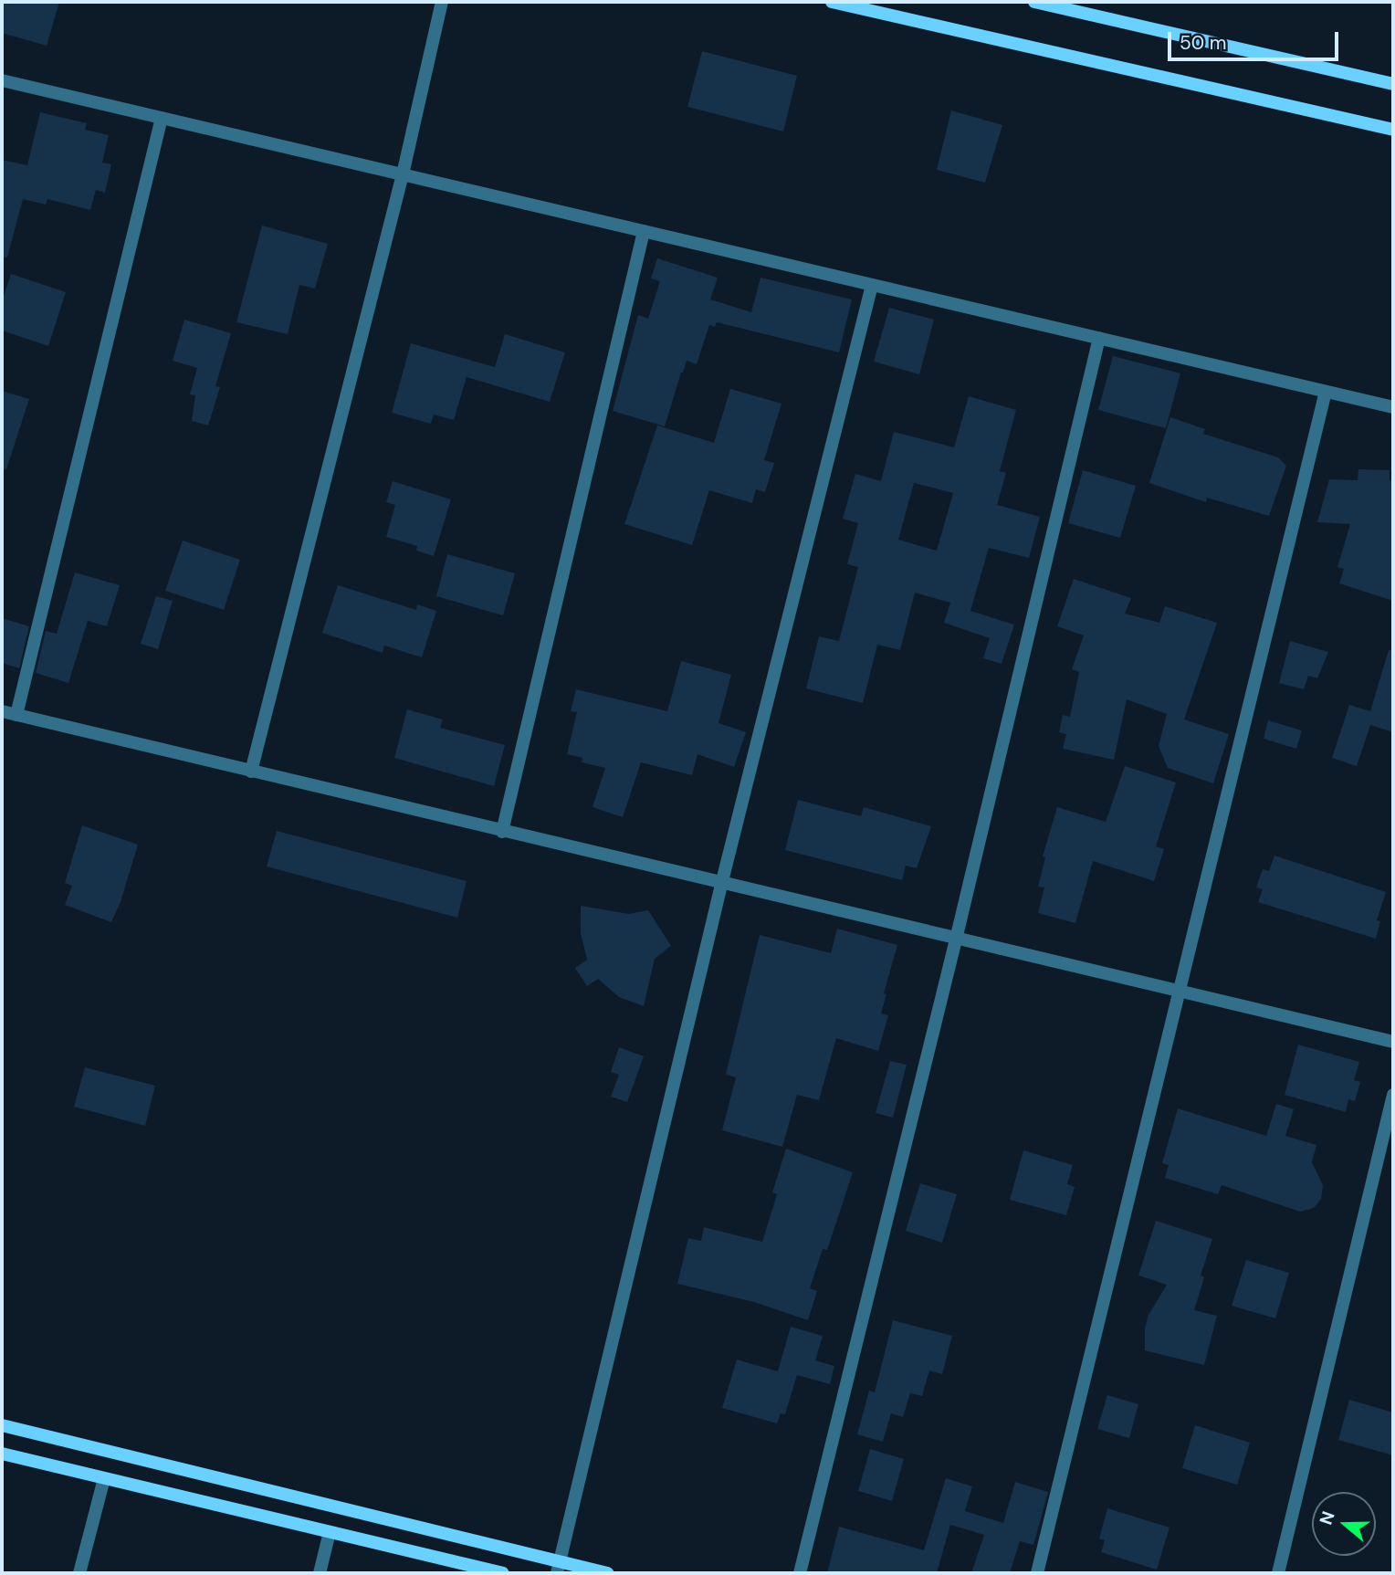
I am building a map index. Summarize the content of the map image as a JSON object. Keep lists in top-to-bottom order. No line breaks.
{"scale_bar":"50 m","north":"left"}
